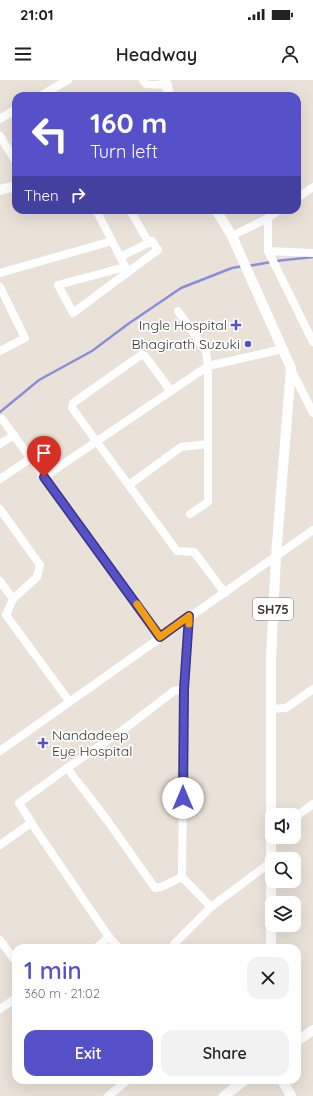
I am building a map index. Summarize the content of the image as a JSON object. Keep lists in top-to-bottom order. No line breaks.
{"streets":{"main road":["SH75"]},"places":{"health":["Ingle Hospital","Nandadeep Eye Hospital"],"other":["Bhagirath Suzuki"]},"page":{"status":"21:01","header":"Headway","turn":["160 m","Turn left"],"then":"Then","heading":["1 min","360 m · 21:02"],"buttons":["Exit","Share"]}}
